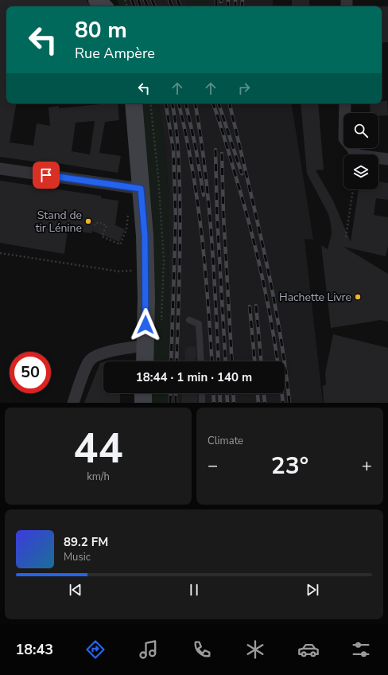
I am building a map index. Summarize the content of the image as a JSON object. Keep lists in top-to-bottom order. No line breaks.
{"places":["Stand de tir Lénine","Hachette Livre"],"page":{"turn":["80 m","Rue Ampère"],"limit":"50","trip":"18:44 · 1 min · 140 m","tile":[["44","km/h"],"Climate"],"heat":["−","23°","+"],"song":["89.2 FM","Music"],"tabs":"18:43"}}
